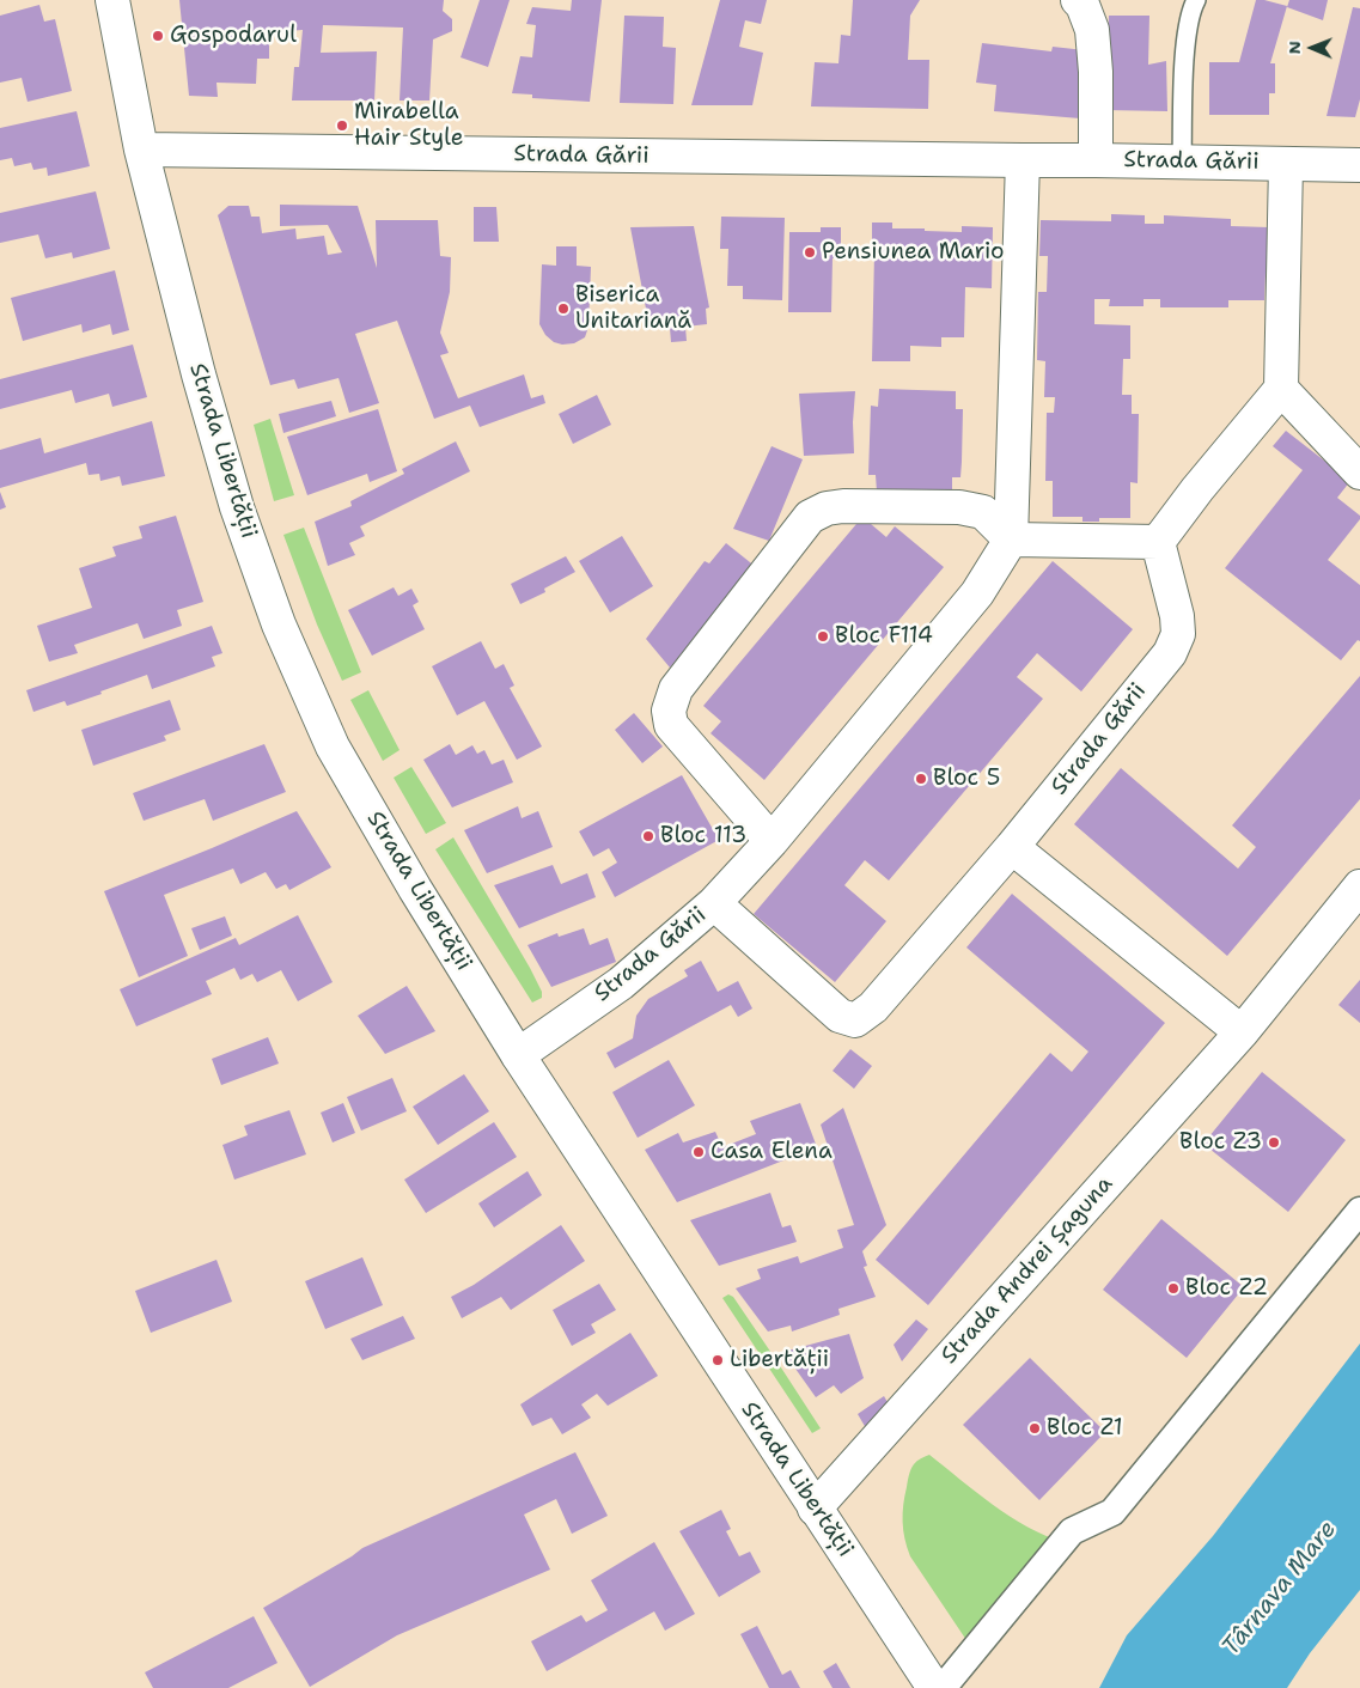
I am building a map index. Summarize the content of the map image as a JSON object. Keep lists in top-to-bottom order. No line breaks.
{"streets":{"street":["Strada Gării","Strada Libertății","Strada Andrei Șaguna"]},"crossings":[["Strada Gării","Strada Libertății"],["Strada Libertății","Strada Andrei Șaguna"]],"water":["Târnava Mare"],"places":["Gospodarul","Mirabella Hair Style","Pensiunea Mario","Biserica Unitariană","Bloc F114","Bloc 5","Bloc 113","Bloc Z3","Casa Elena","Bloc Z2","Libertății","Bloc Z1"],"north":"left"}
